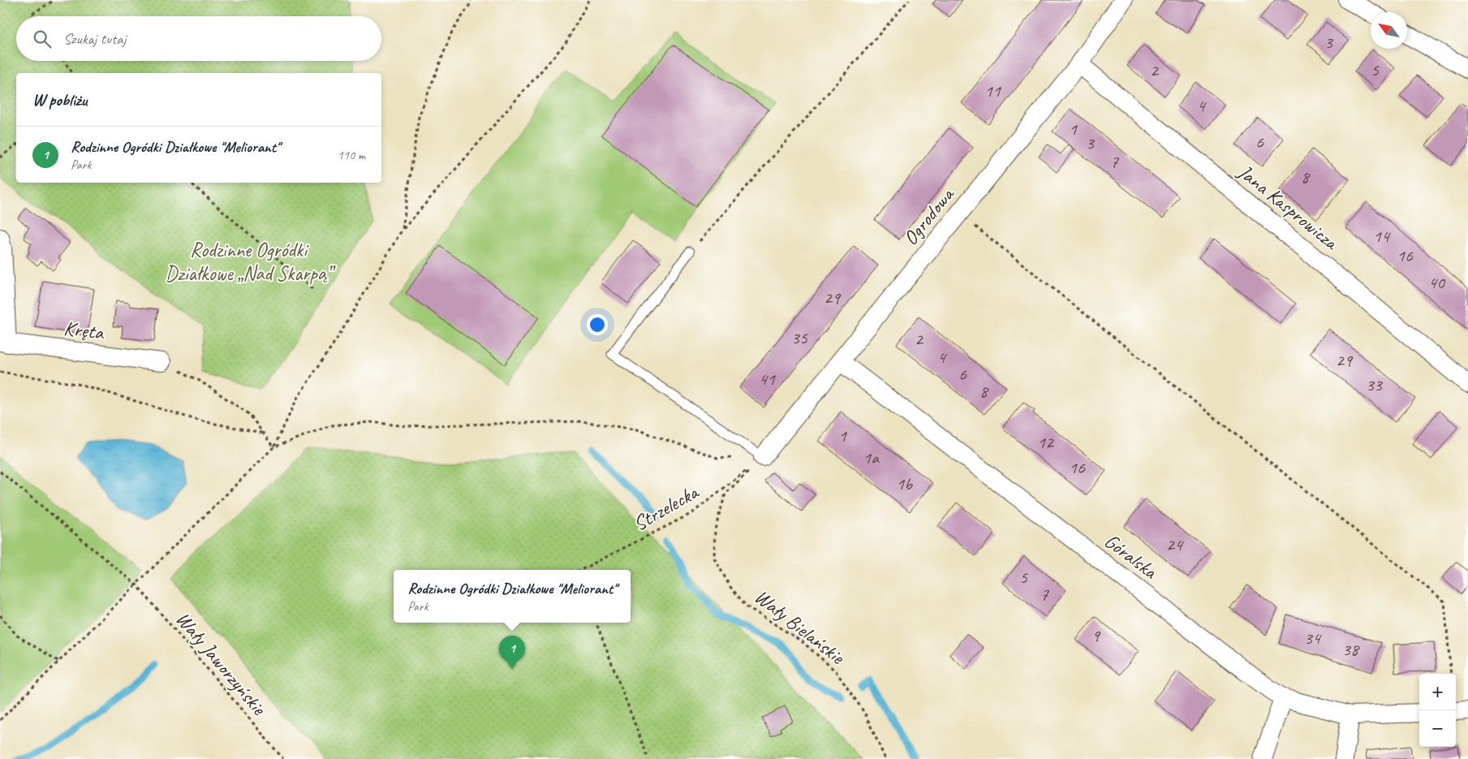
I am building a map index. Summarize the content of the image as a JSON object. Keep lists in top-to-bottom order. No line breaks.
{"streets":{"street":["Jana Kasprowicza","Ogrodowa","Kręta","Góralska"],"path":["Strzelecka","Wały Bielańskie","Wały Jaworzyńskie"]},"crossings":[["Jana Kasprowicza","Ogrodowa"],["Ogrodowa","Strzelecka"],["Ogrodowa","Góralska"],["Ogrodowa","Wały Bielańskie"],["Strzelecka","Wały Bielańskie"]],"parks":["Rodzinne Ogródki Działkowe „Nad Skarpą”"],"house_numbers":["3","5","2","11","4","1","6","3","7","8","14","16","40","29","35","2","4","29","6","41","33","8","1","12","1a","16","1b","24","5","7","9","34","38"],"north":"top left","page":{"search":"Szukaj tutaj","heading":"W pobliżu","list":[{"mark":"1","name":"Rodzinne Ogródki Działkowe \"Meliorant\"","note":"Park","value":"110 m"}],"popup":["Rodzinne Ogródki Działkowe \"Meliorant\"","Park"],"pins":"1","map_buttons":["+","−"]}}
